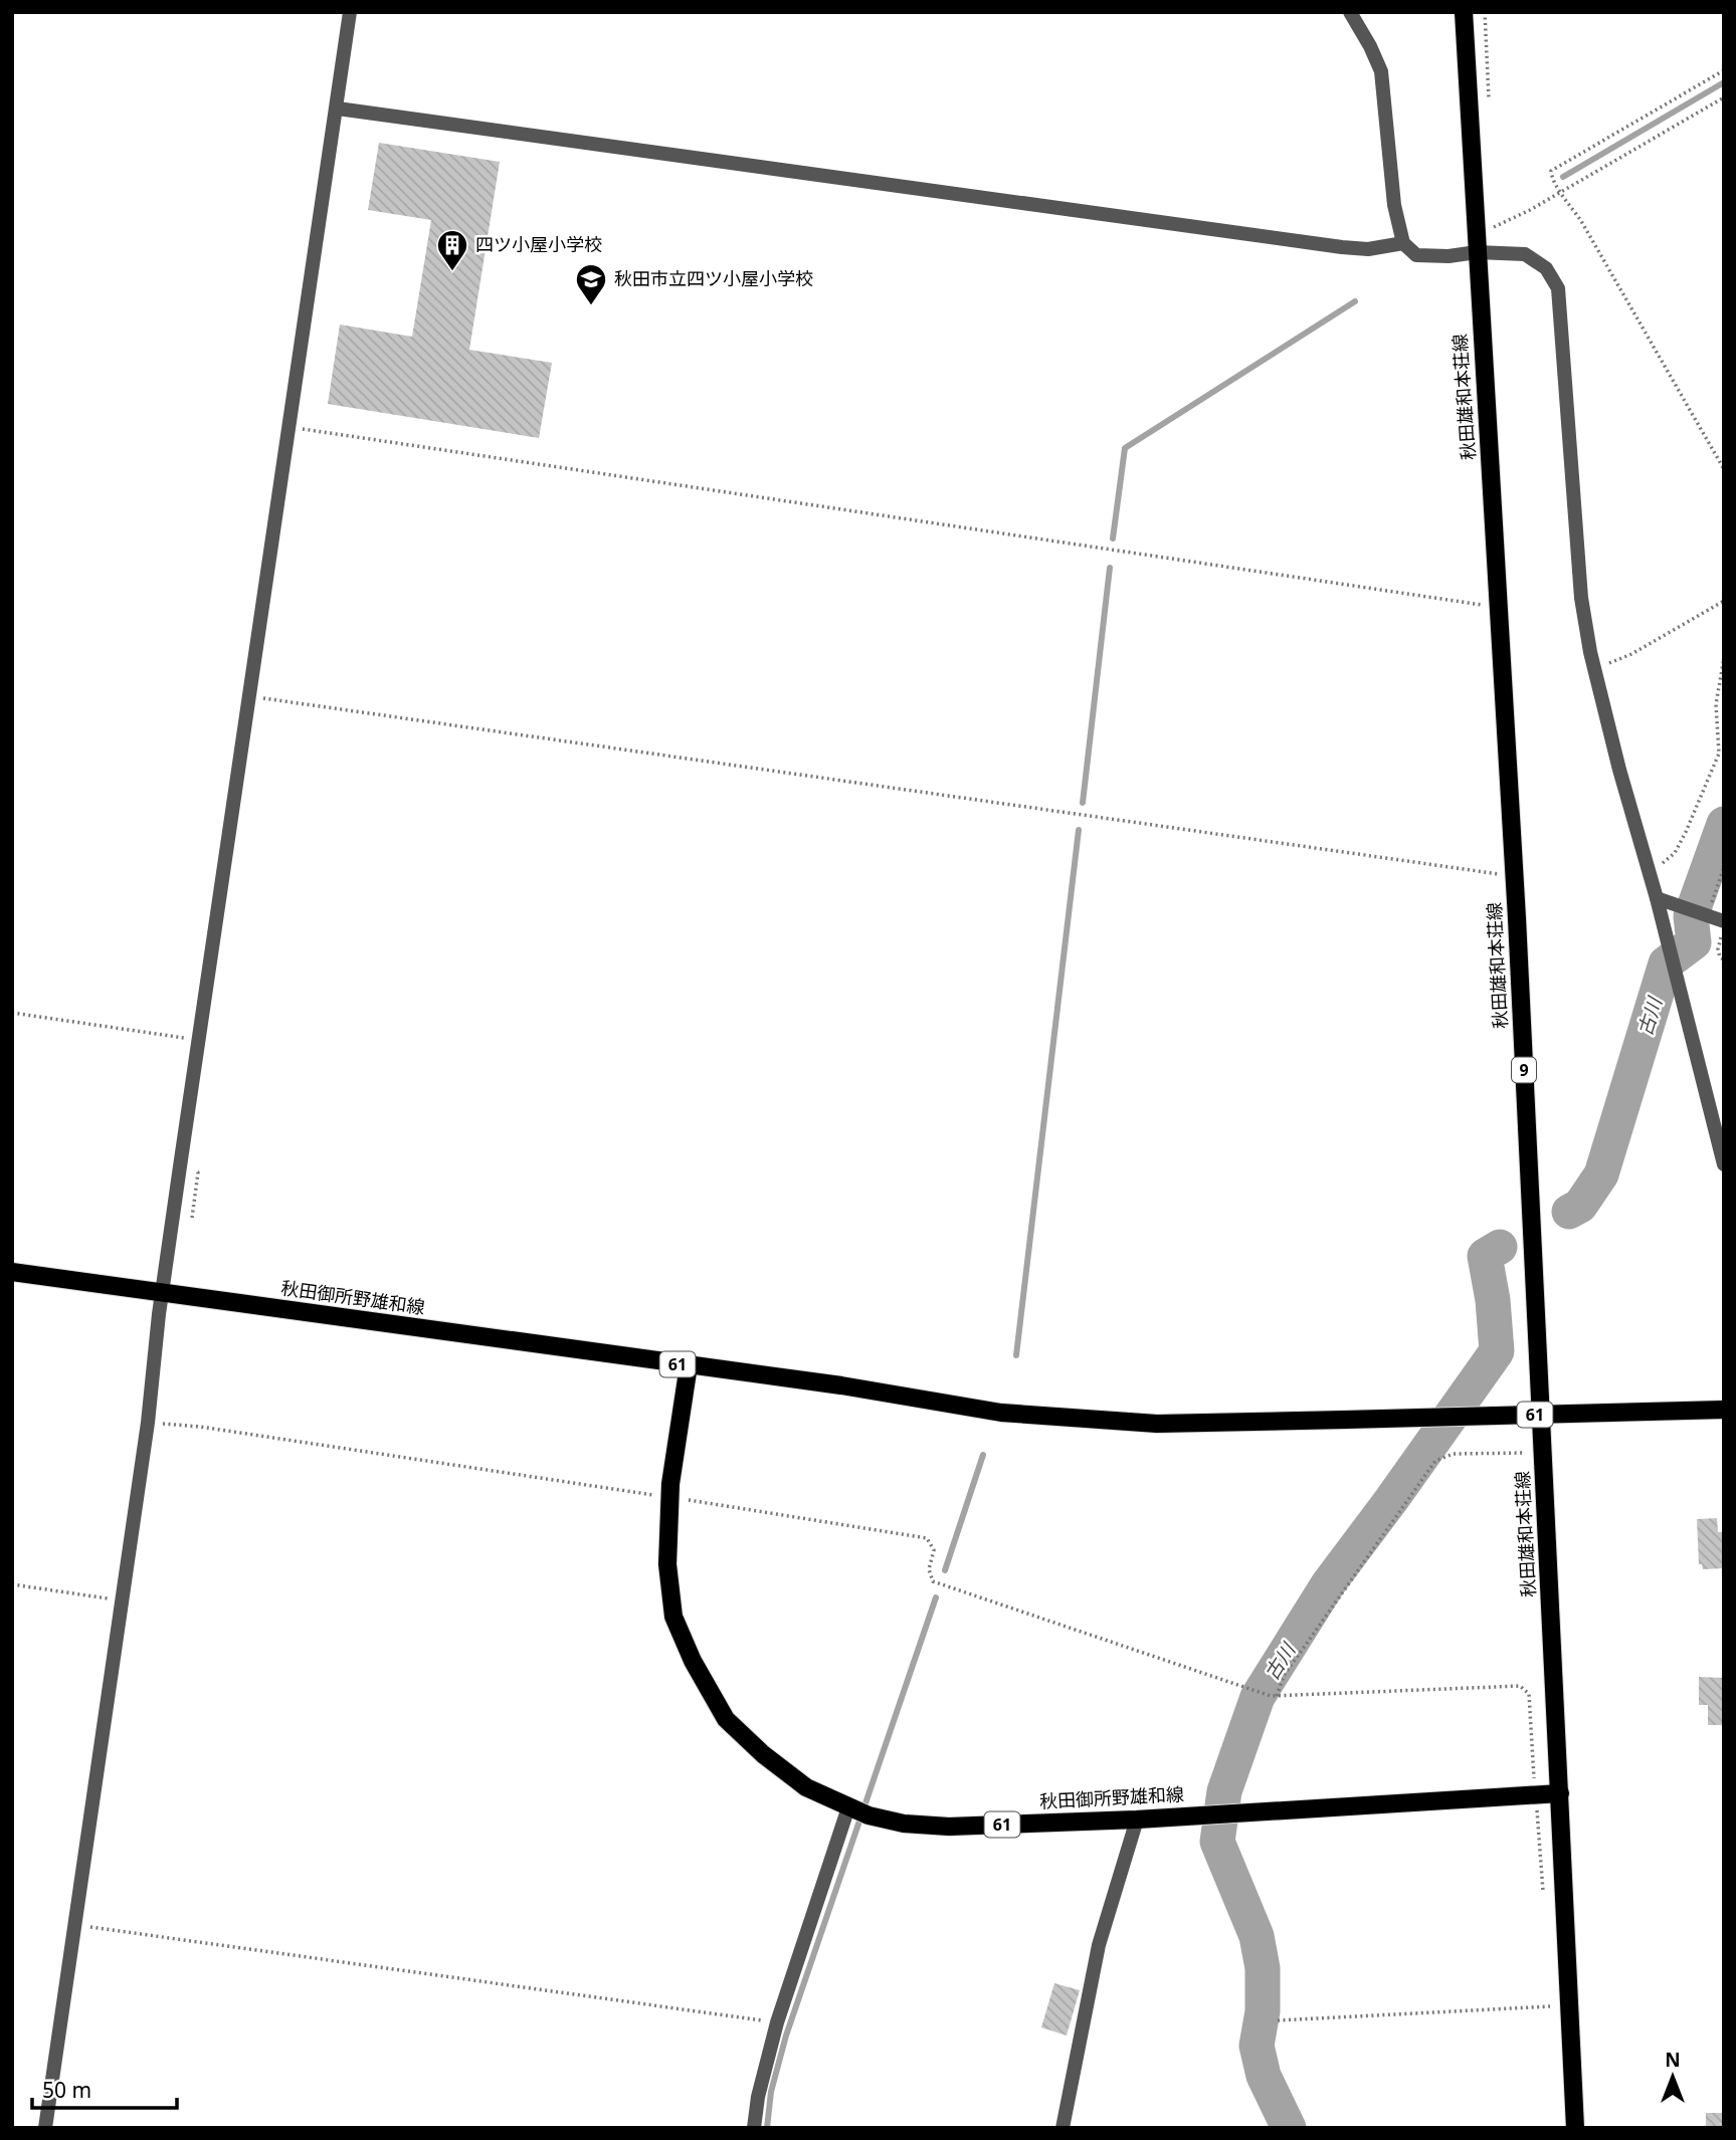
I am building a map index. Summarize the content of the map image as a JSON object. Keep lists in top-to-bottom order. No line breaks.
{"streets":{"main road":["秋田雄和本荘線","9","秋田御所野雄和線","61"]},"crossings":[["秋田雄和本荘線","秋田御所野雄和線"]],"water":["古川"],"places":{"building":["四ツ小屋小学校"],"school or university":["秋田市立四ツ小屋小学校"]},"scale_bar":"50 m","north":"top"}
